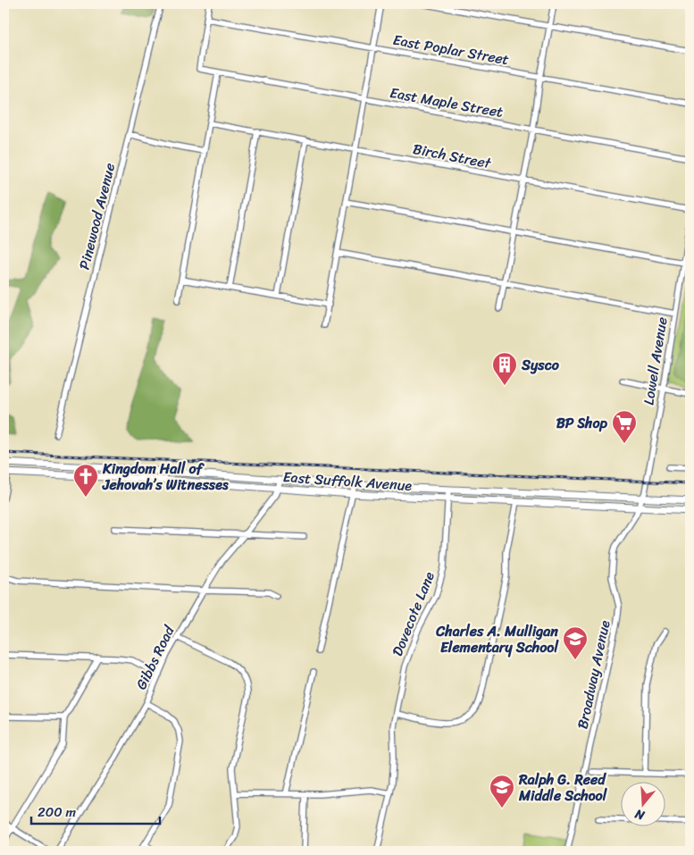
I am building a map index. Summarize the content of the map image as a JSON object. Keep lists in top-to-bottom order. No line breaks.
{"streets":{"main road":["East Suffolk Avenue"],"street":["East Poplar Street","East Maple Street","Birch Street","Pinewood Avenue","Lowell Avenue","Dovecote Lane","Gibbs Road","Broadway Avenue"]},"crossings":[["East Poplar Street","East Maple Street"],["Lowell Avenue","East Suffolk Avenue"],["Lowell Avenue","Broadway Avenue"],["East Suffolk Avenue","Dovecote Lane"],["East Suffolk Avenue","Gibbs Road"],["East Suffolk Avenue","Broadway Avenue"]],"places":{"building":["Sysco"],"supermarket":["BP Shop"],"church":["Kingdom Hall of Jehovah’s Witnesses"],"school or university":["Charles A. Mulligan Elementary School","Ralph G. Reed Middle School"]},"scale_bar":"200 m","north":"bottom"}
